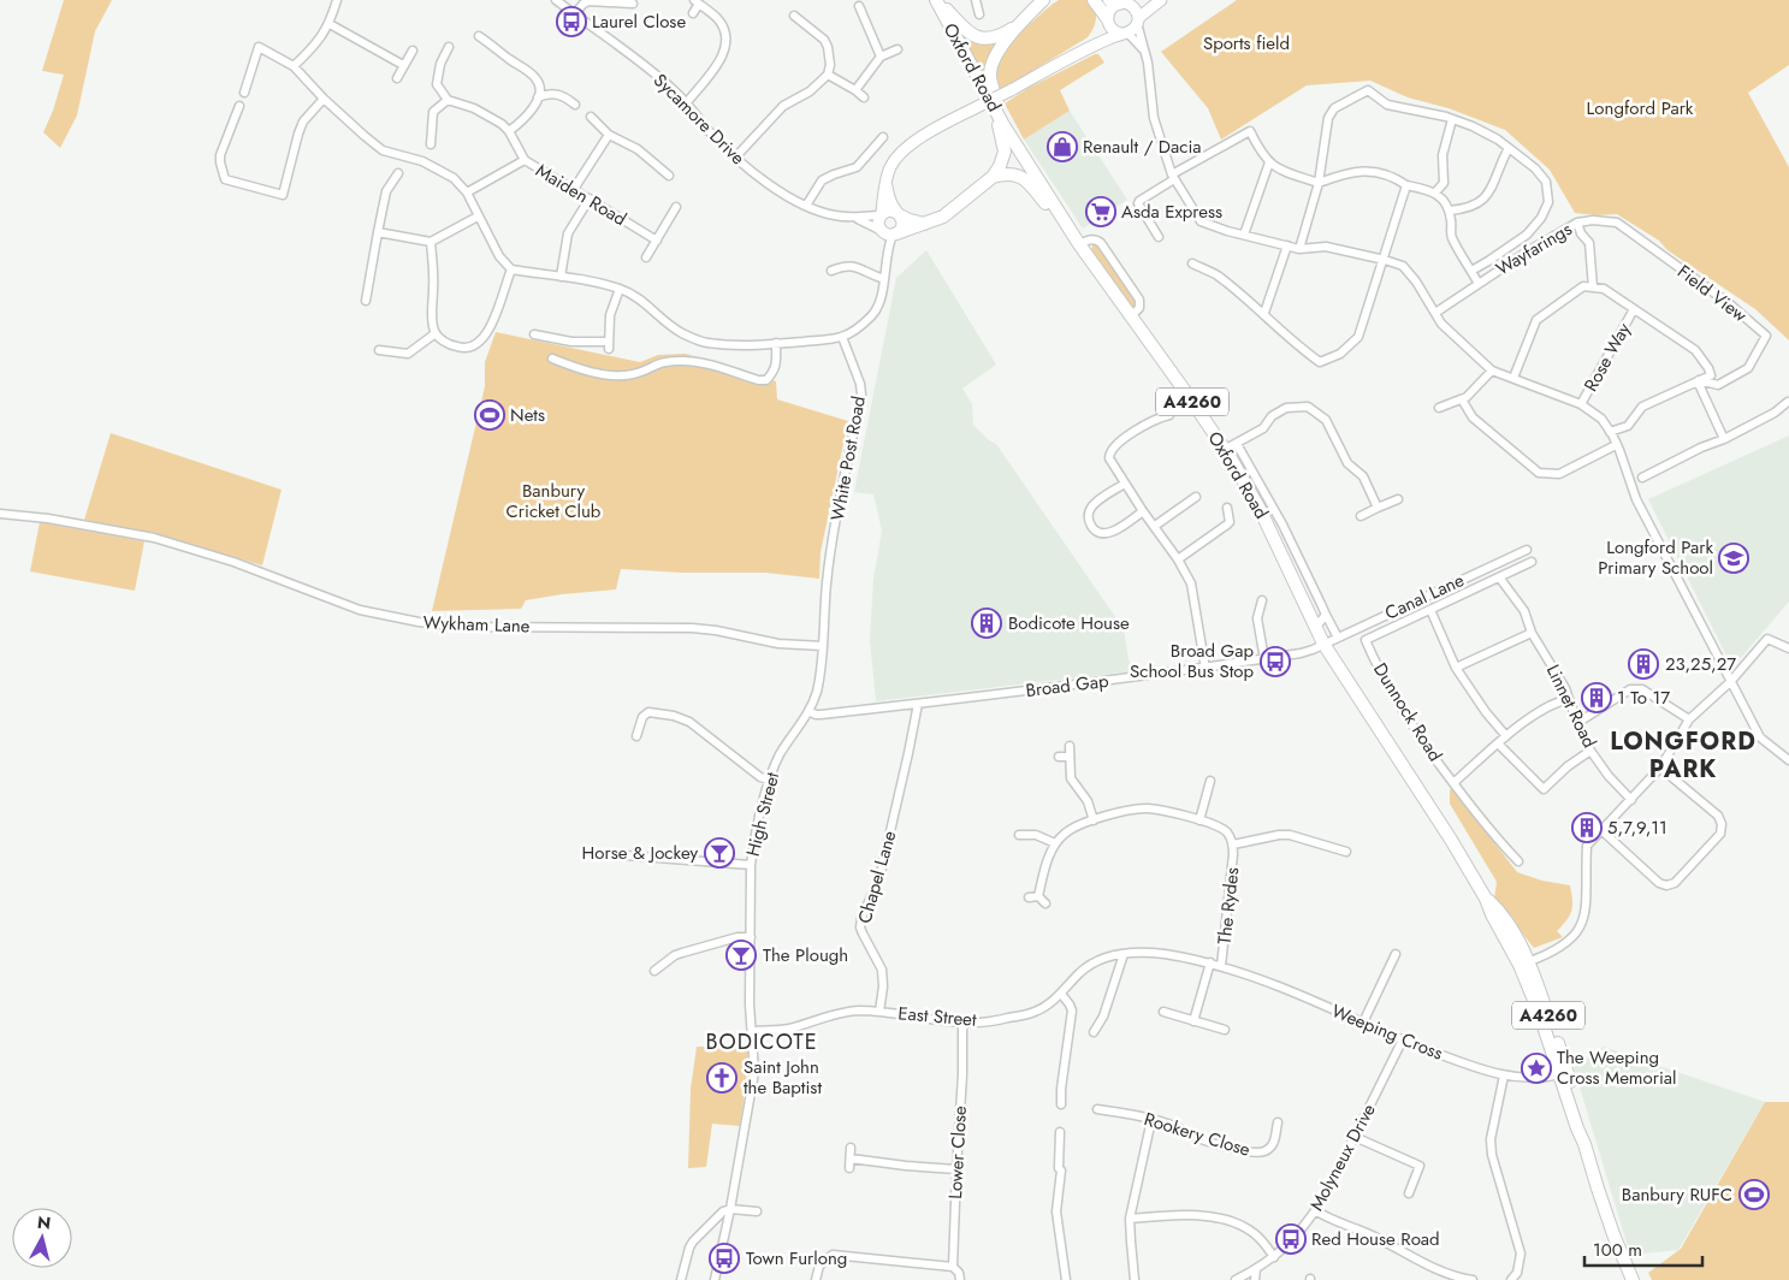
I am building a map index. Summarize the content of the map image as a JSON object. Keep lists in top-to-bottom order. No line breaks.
{"streets":{"main road":["Oxford Road","A4260"],"street":["Sycamore Drive","Maiden Road","Wayfarings","Field View","Rose Way","White Post Road","Canal Lane","Wykham Lane","Broad Gap","Linnet Road","Dunnock Road","High Street","Chapel Lane","The Rydes","East Street","Weeping Cross","Rookery Close","Lower Close","Molyneux Drive"]},"crossings":[["Oxford Road","Canal Lane"],["Oxford Road","Broad Gap"],["Oxford Road","Weeping Cross"],["Wayfarings","Field View"],["White Post Road","Wykham Lane"],["White Post Road","High Street"],["Canal Lane","Broad Gap"],["Wykham Lane","High Street"],["Broad Gap","High Street"],["Broad Gap","Chapel Lane"],["Linnet Road","Dunnock Road"],["High Street","East Street"],["Chapel Lane","East Street"],["The Rydes","Weeping Cross"],["East Street","Weeping Cross"],["East Street","Lower Close"],["Weeping Cross","Molyneux Drive"]],"districts":["LONGFORD PARK","BODICOTE"],"parks":["Sports field","Longford Park","Banbury Cricket Club"],"places":{"bus stop":["Laurel Close","Broad Gap School Bus Stop","Red House Road","Town Furlong"],"shop":["Renault / Dacia"],"supermarket":["Asda Express"],"sports":["Nets","Banbury RUFC"],"school or university":["Longford Park Primary School"],"building":["Bodicote House","23,25,27","1 To 17","5,7,9,11"],"bar":["Horse & Jockey","The Plough"],"place":["The Weeping Cross Memorial"],"church":["Saint John the Baptist"]},"scale_bar":"100 m","north":"top"}
